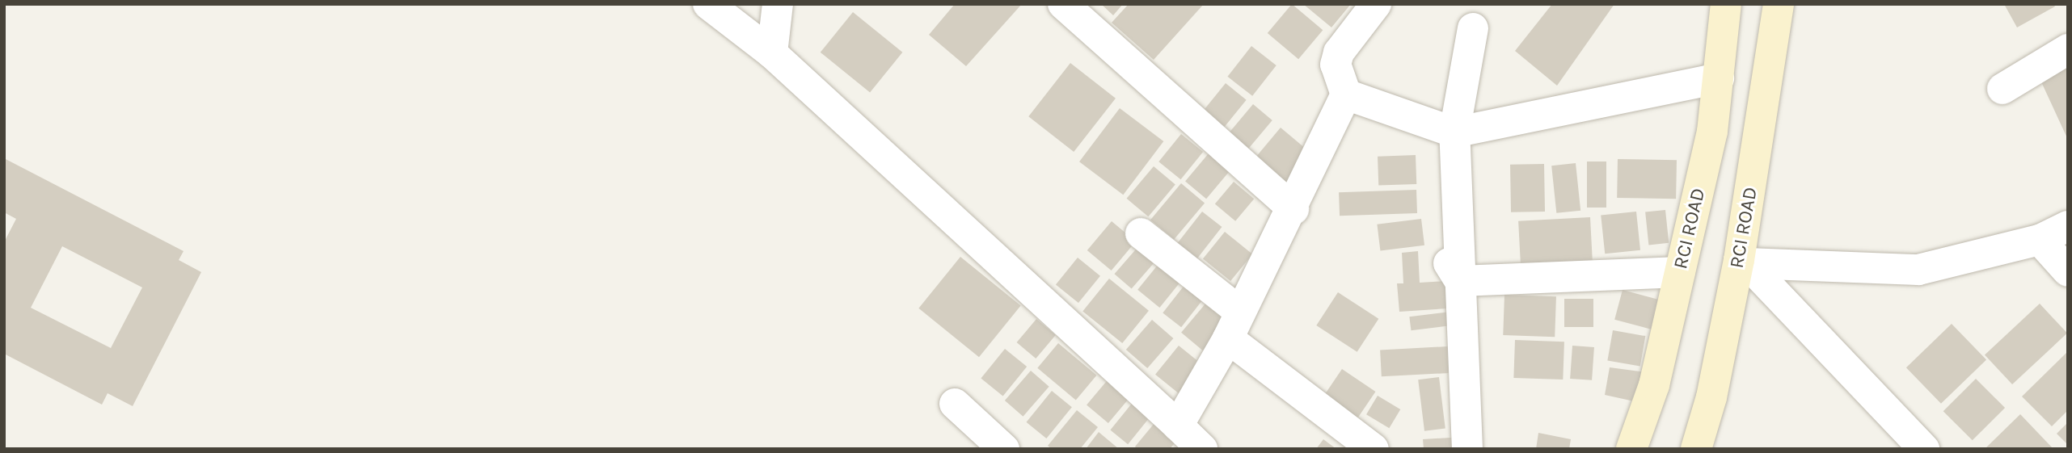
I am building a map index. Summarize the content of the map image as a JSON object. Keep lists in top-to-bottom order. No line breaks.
{"streets":{"main road":["RCI ROAD"]}}
